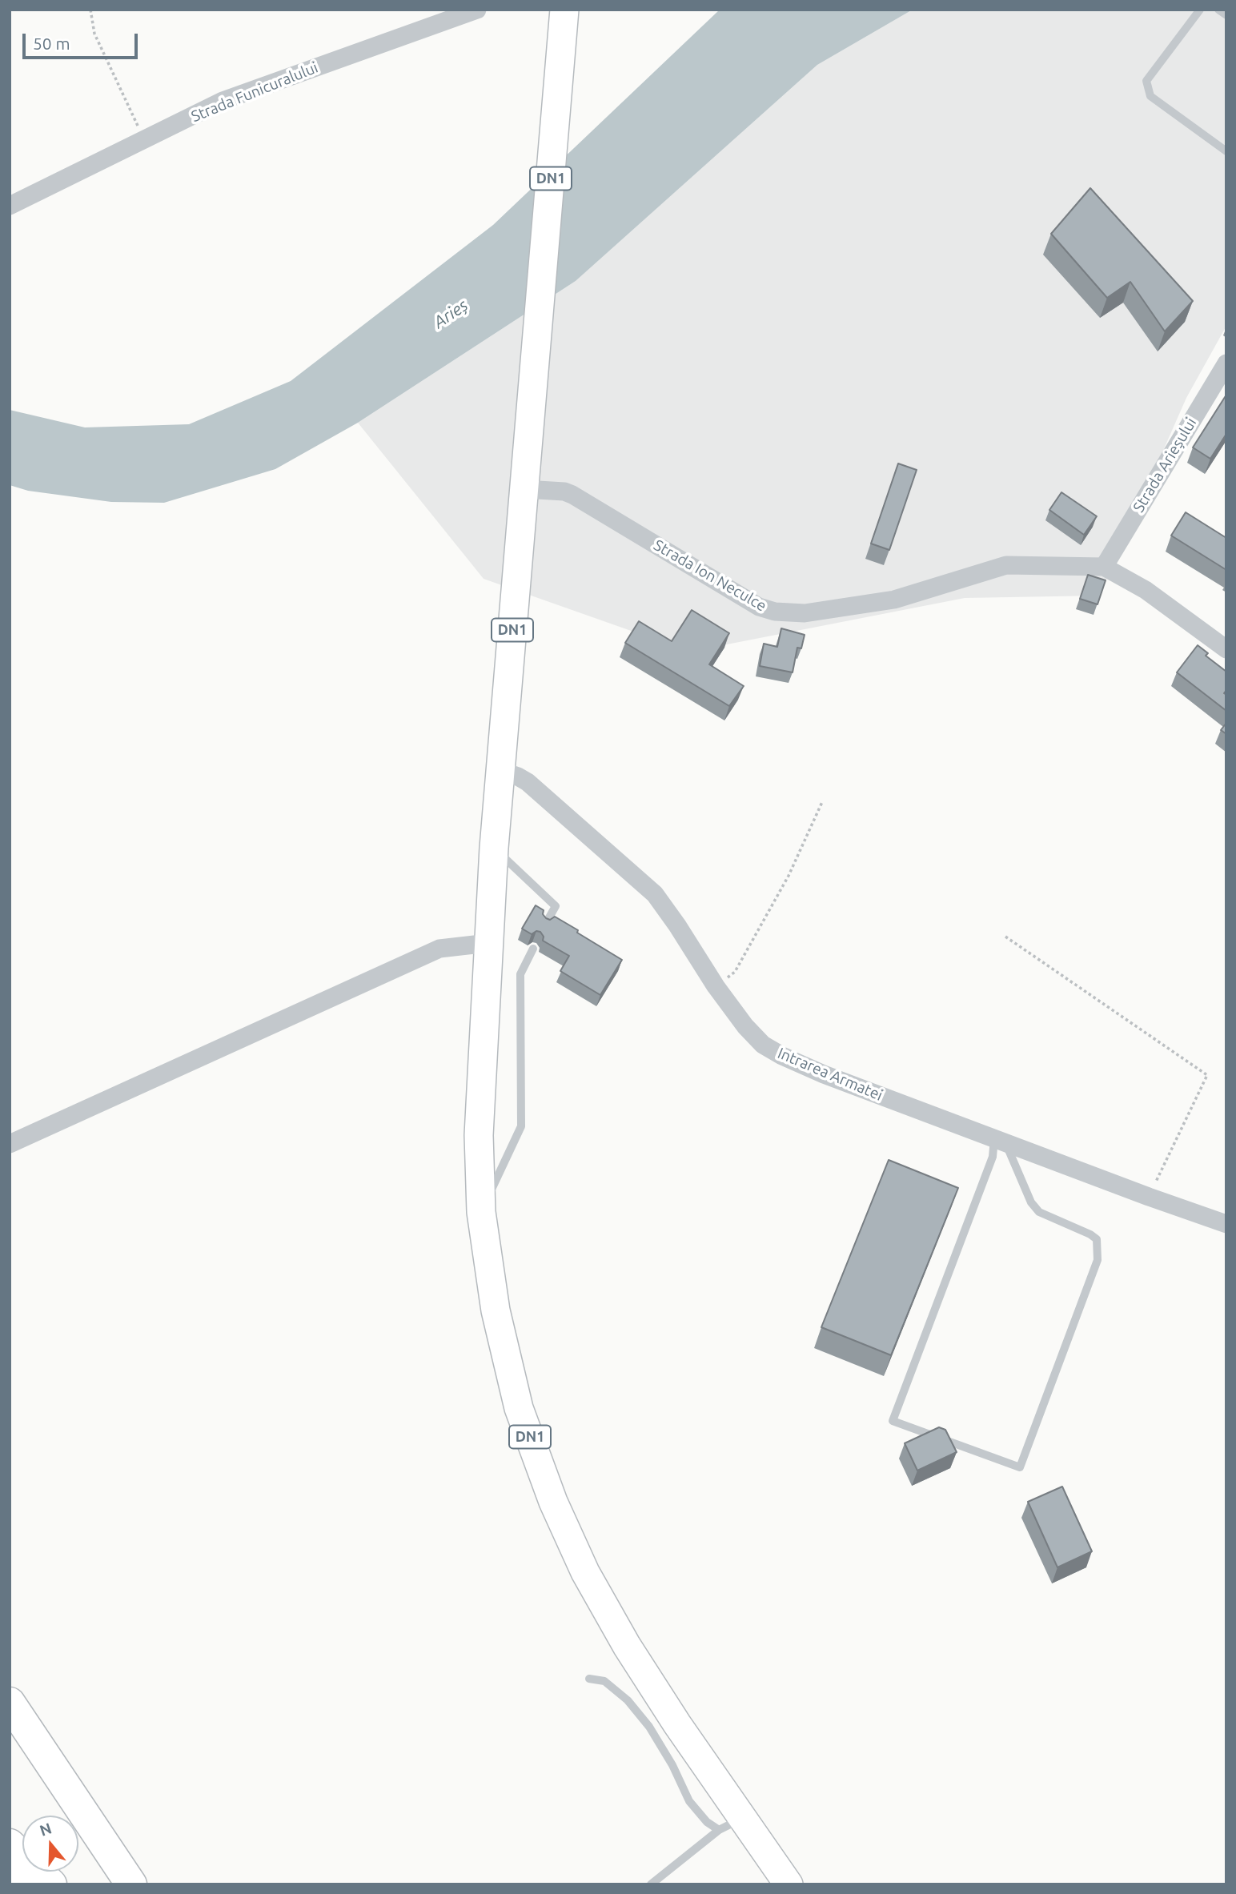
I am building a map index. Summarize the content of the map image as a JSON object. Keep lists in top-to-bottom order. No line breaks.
{"streets":{"main road":["DN1"],"street":["Strada Funicuralului","Strada Arieșului","Strada Ion Neculce","Intrarea Armatei"]},"crossings":[["DN1","Strada Ion Neculce"],["DN1","Intrarea Armatei"],["Strada Arieșului","Strada Ion Neculce"]],"water":["Arieș"],"scale_bar":"50 m","north":"top"}
